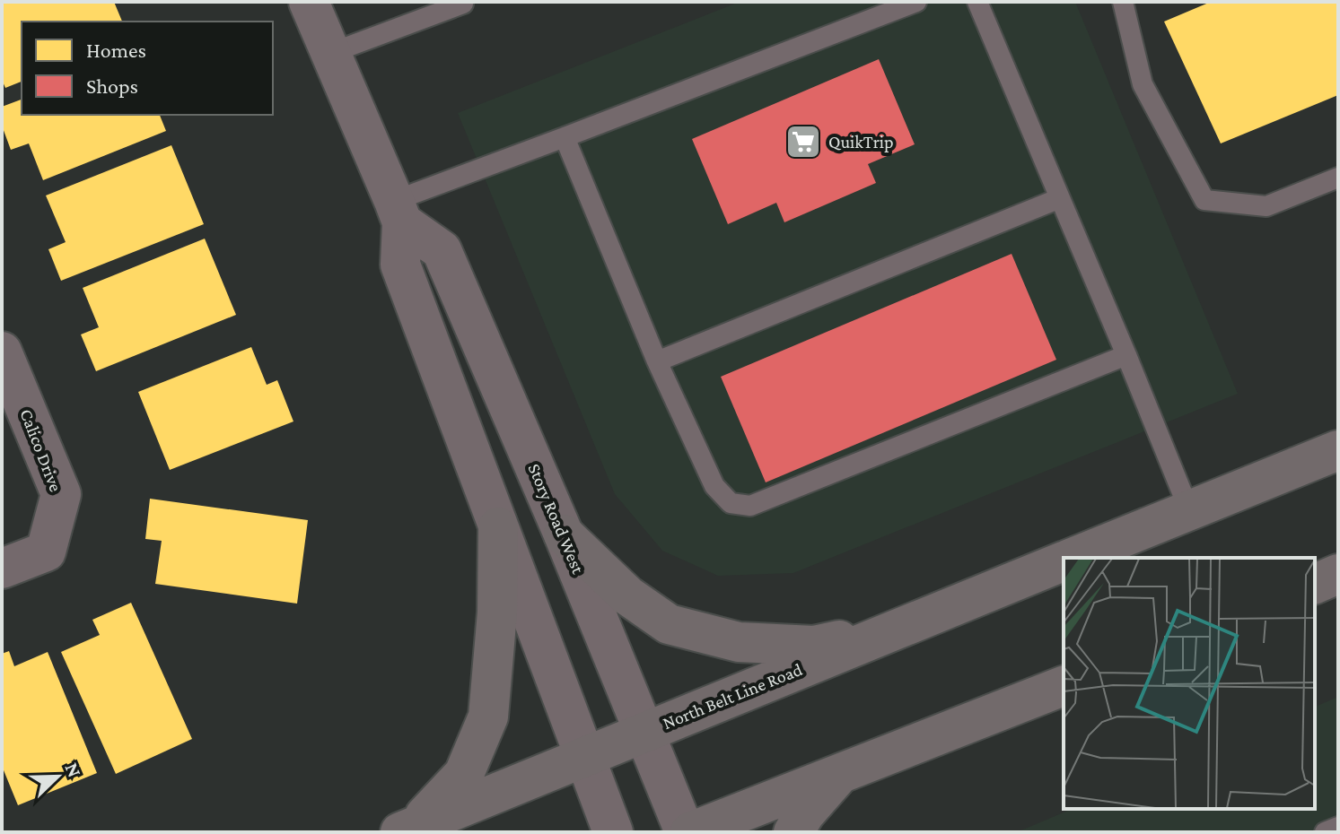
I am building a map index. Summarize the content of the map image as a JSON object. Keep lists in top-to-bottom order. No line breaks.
{"streets":{"main road":["North Belt Line Road"],"street":["Calico Drive","Story Road West"]},"crossings":[["Story Road West","North Belt Line Road"]],"places":{"supermarket":["QuikTrip"]},"legend":["Homes","Shops"],"north":"top right"}
